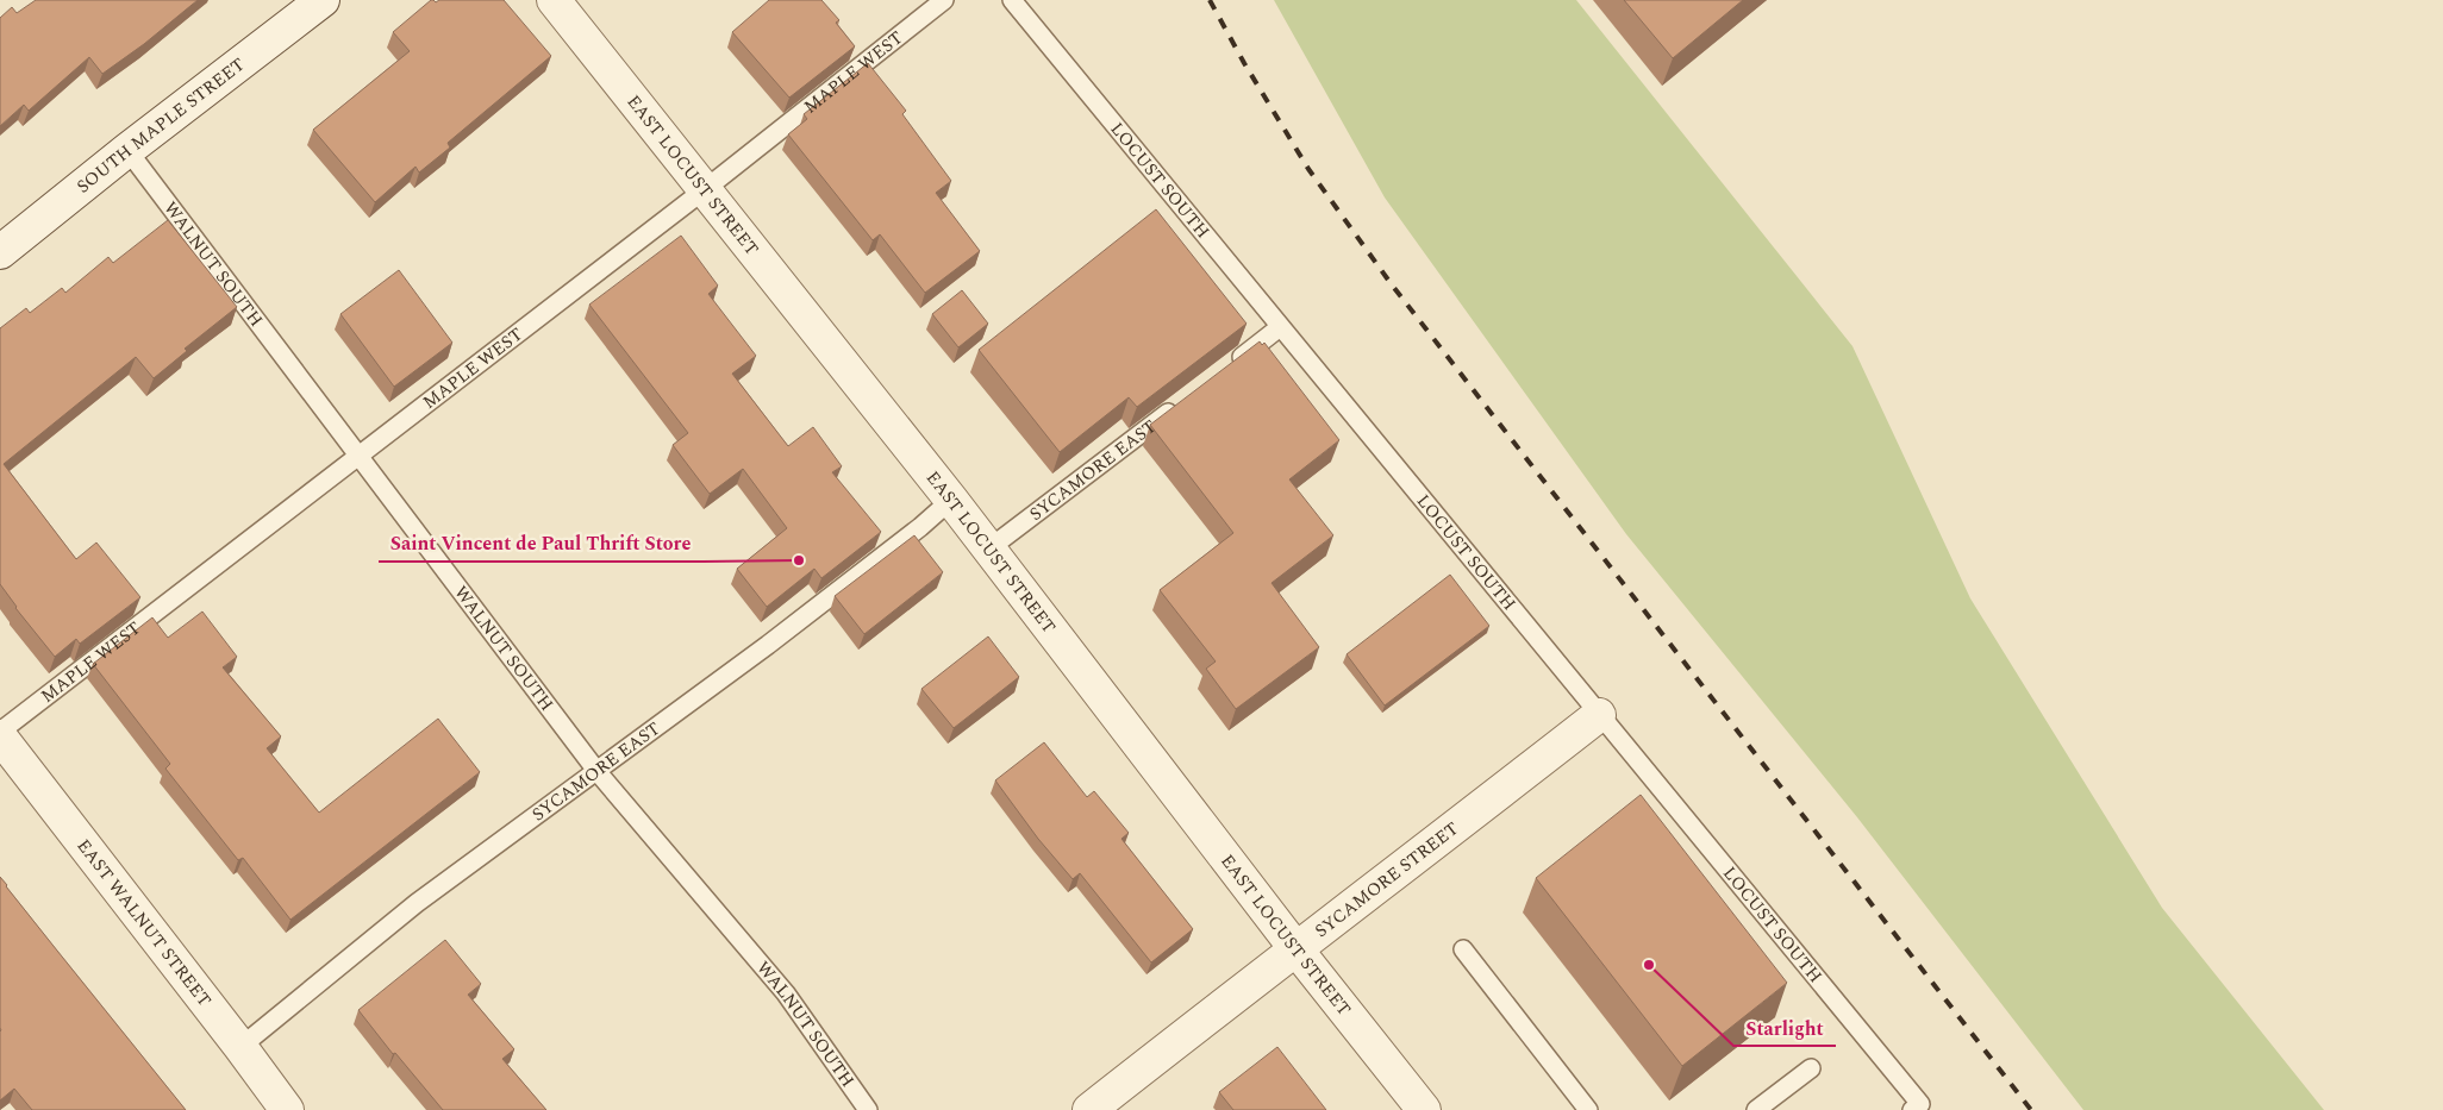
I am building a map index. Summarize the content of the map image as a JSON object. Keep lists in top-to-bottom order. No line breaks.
{"streets":{"street":["SOUTH MAPLE STREET","EAST LOCUST STREET","SYCAMORE STREET","EAST WALNUT STREET"],"lane":["MAPLE WEST","LOCUST SOUTH","WALNUT SOUTH","SYCAMORE EAST"]},"crossings":[["MAPLE WEST","EAST LOCUST STREET"],["MAPLE WEST","WALNUT SOUTH"],["MAPLE WEST","EAST WALNUT STREET"],["SOUTH MAPLE STREET","WALNUT SOUTH"],["EAST LOCUST STREET","SYCAMORE EAST"],["EAST LOCUST STREET","SYCAMORE STREET"],["LOCUST SOUTH","SYCAMORE STREET"],["WALNUT SOUTH","SYCAMORE EAST"],["SYCAMORE EAST","EAST WALNUT STREET"]],"places":["Saint Vincent de Paul Thrift Store","Starlight"]}
